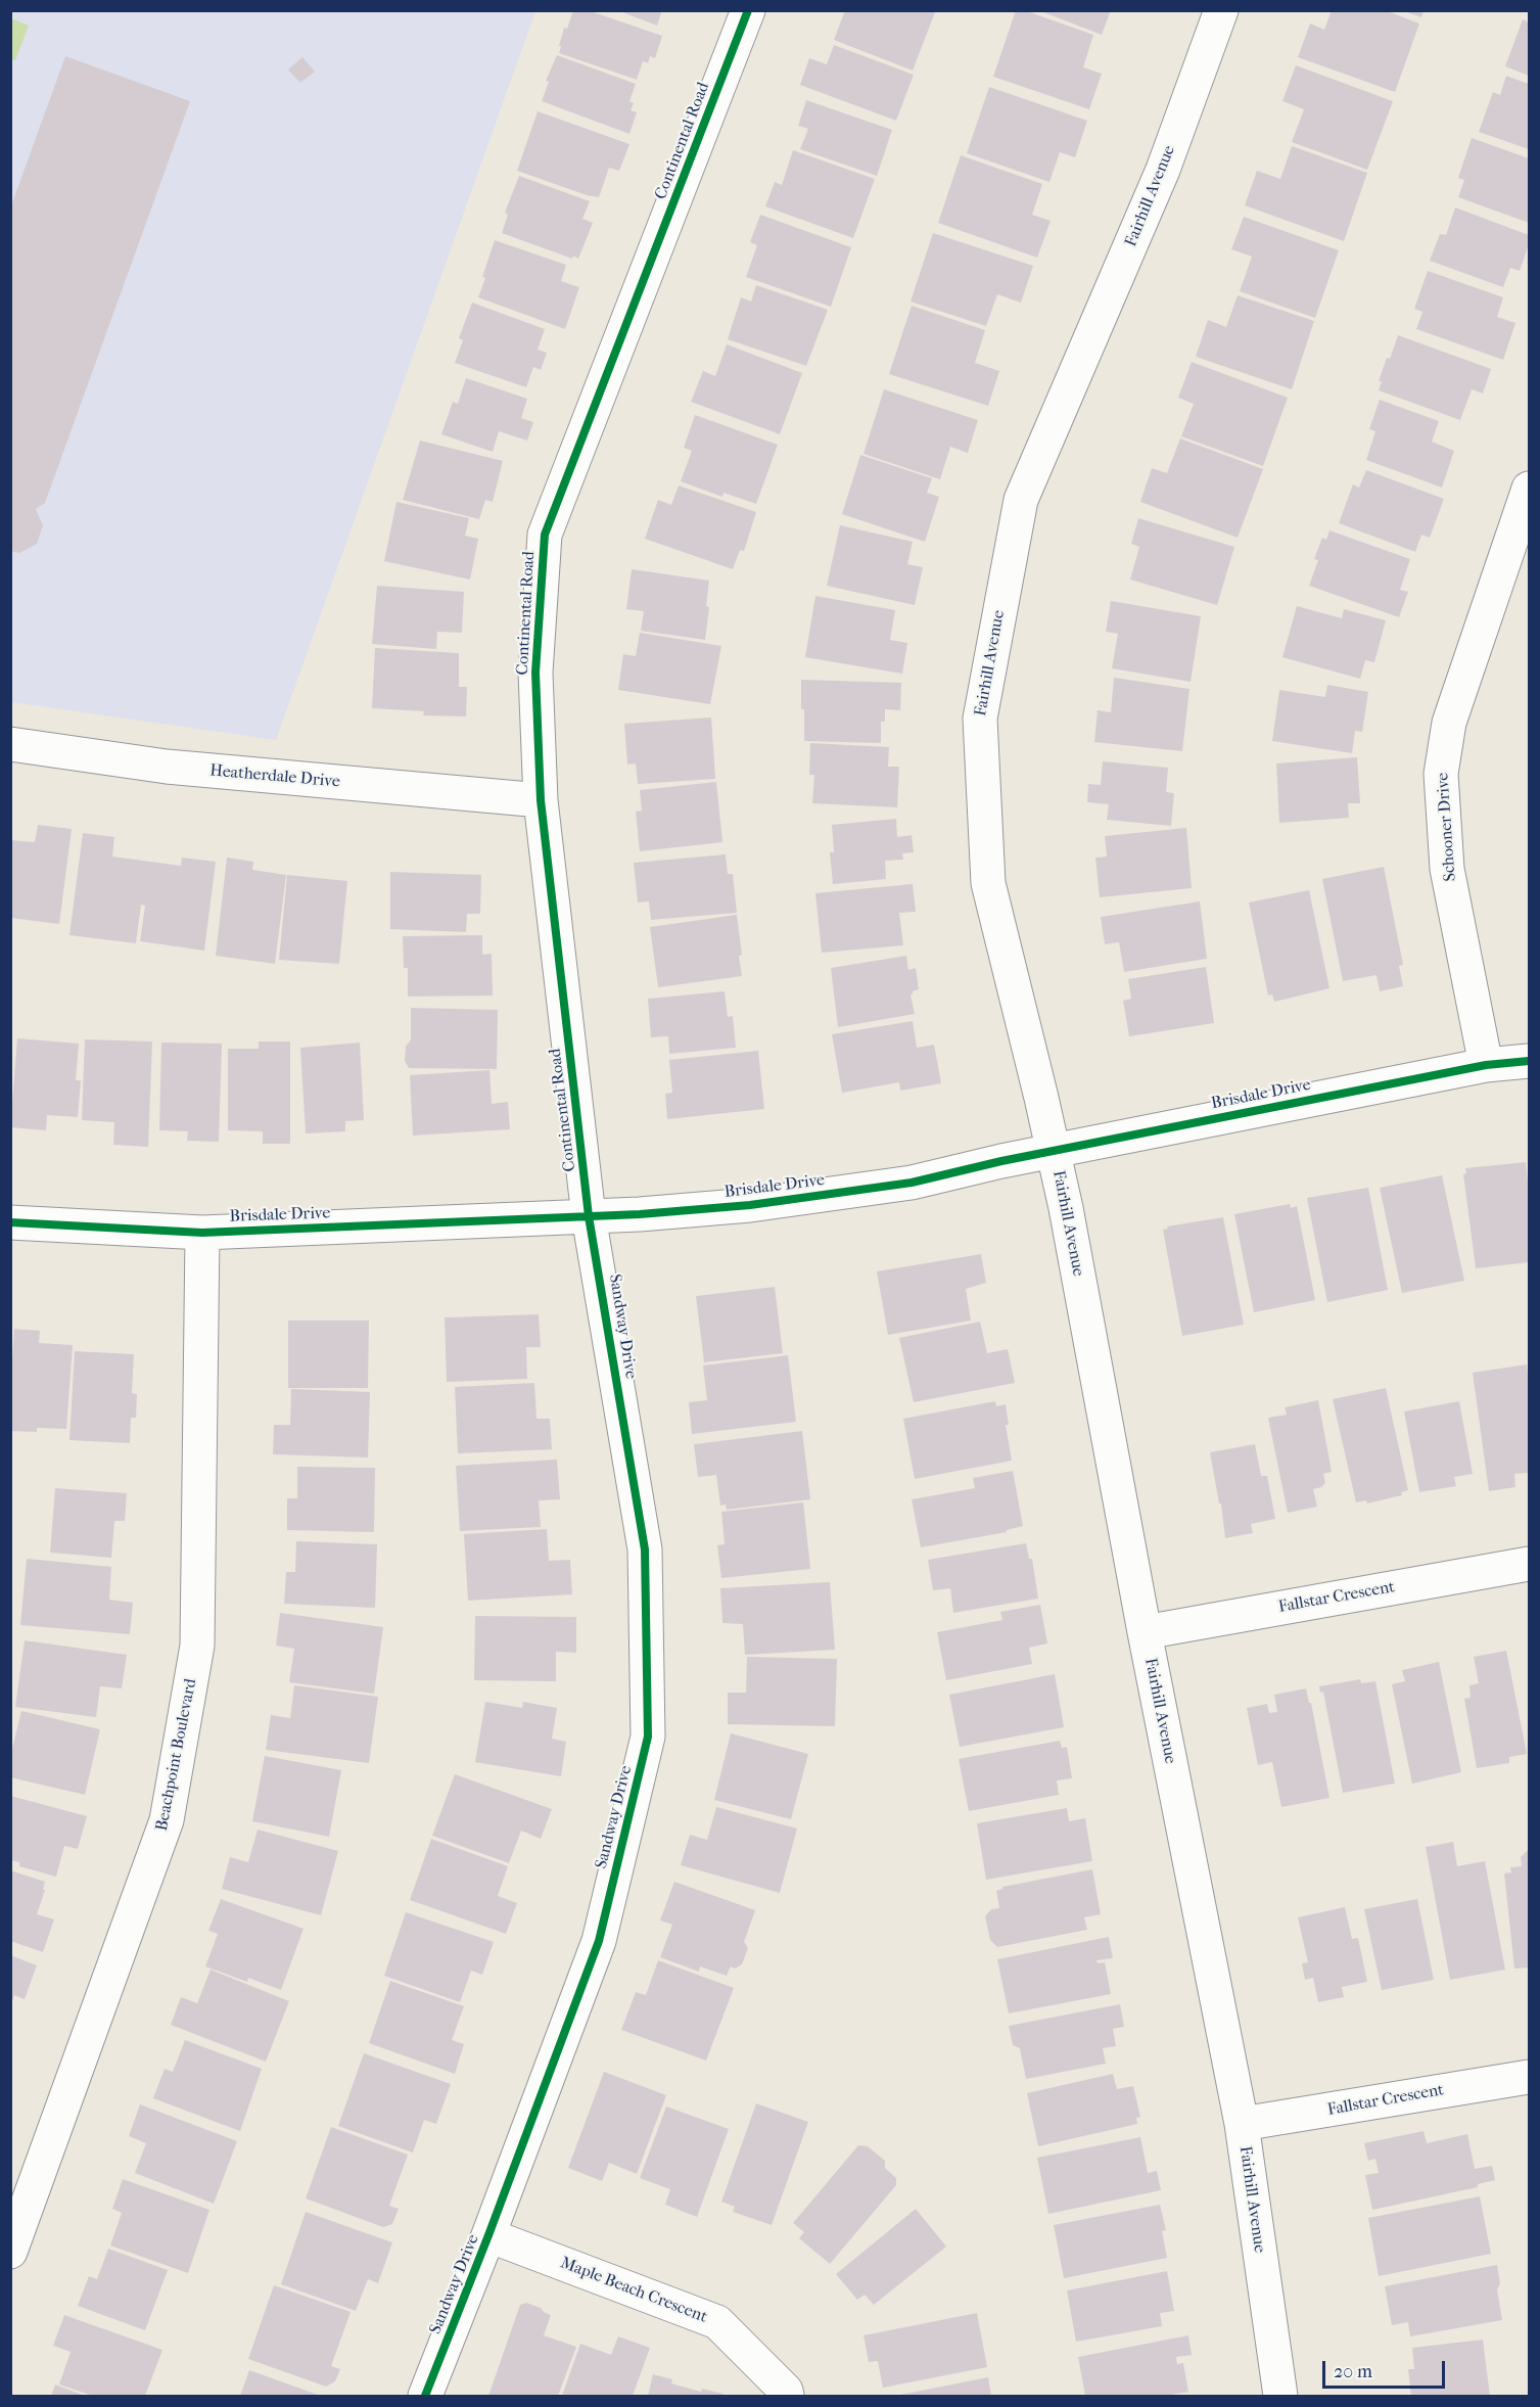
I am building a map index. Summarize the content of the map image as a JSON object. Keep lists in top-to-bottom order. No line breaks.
{"streets":{"street":["Continental Road","Fairhill Avenue","Heatherdale Drive","Schooner Drive","Brisdale Drive","Sandway Drive","Fallstar Crescent","Beachpoint Boulevard","Maple Beach Crescent"]},"crossings":[["Continental Road","Heatherdale Drive"],["Continental Road","Brisdale Drive"],["Continental Road","Sandway Drive"],["Fairhill Avenue","Brisdale Drive"],["Fairhill Avenue","Fallstar Crescent"],["Schooner Drive","Brisdale Drive"],["Brisdale Drive","Sandway Drive"],["Brisdale Drive","Beachpoint Boulevard"],["Sandway Drive","Maple Beach Crescent"]],"scale_bar":"20 m"}
